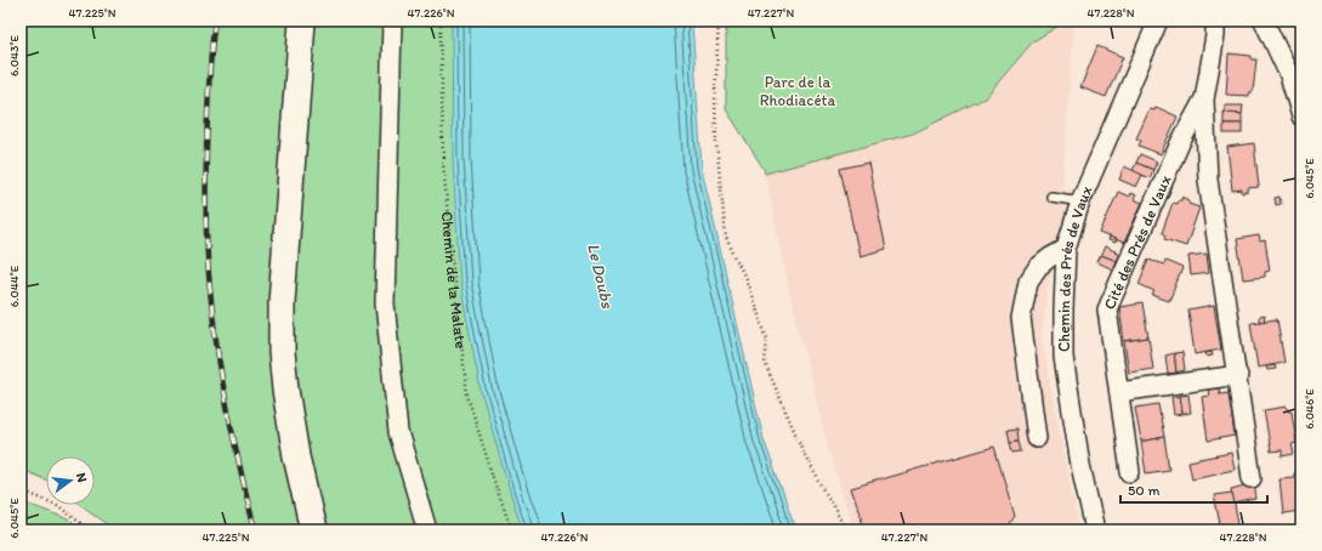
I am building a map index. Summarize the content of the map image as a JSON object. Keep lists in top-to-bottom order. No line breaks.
{"streets":{"street":["Cité des Prés de Vaux","Chemin des Prés de Vaux"],"path":["Chemin de la Malate"]},"water":["Le Doubs"],"parks":["Parc de la Rhodiacéta"],"scale_bar":"50 m","north":"right","coordinates":["47.225°N","47.226°N","47.227°N","47.228°N","6.043°E","6.045°E","6.044°E","6.046°E"]}
